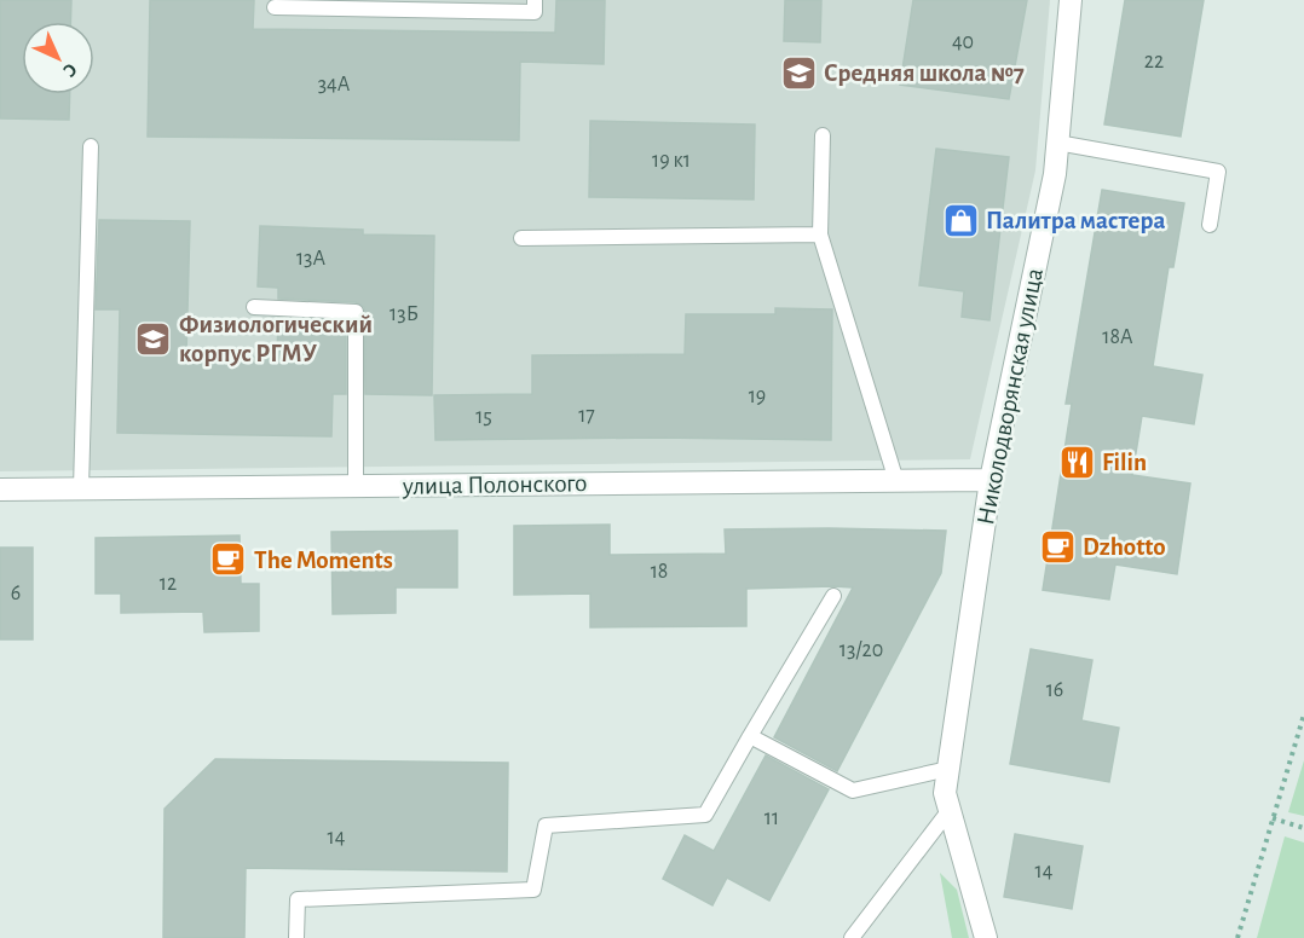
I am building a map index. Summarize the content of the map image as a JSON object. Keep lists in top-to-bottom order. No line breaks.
{"streets":{"street":["Николодворянская улица","улица Полонского"]},"crossings":[["Николодворянская улица","улица Полонского"]],"places":{"school or university":["Средняя школа №7","Физиологический корпус РГМУ"],"shop":["Палитра мастера"],"restaurant":["Filin"],"cafe":["Dzhotto","The Moments"]},"house_numbers":["40","22","34А","19 к1","13А","13Б","18А","19","17","15","18","12","6","13/20","16","11","14","14"],"north":"bottom right"}
